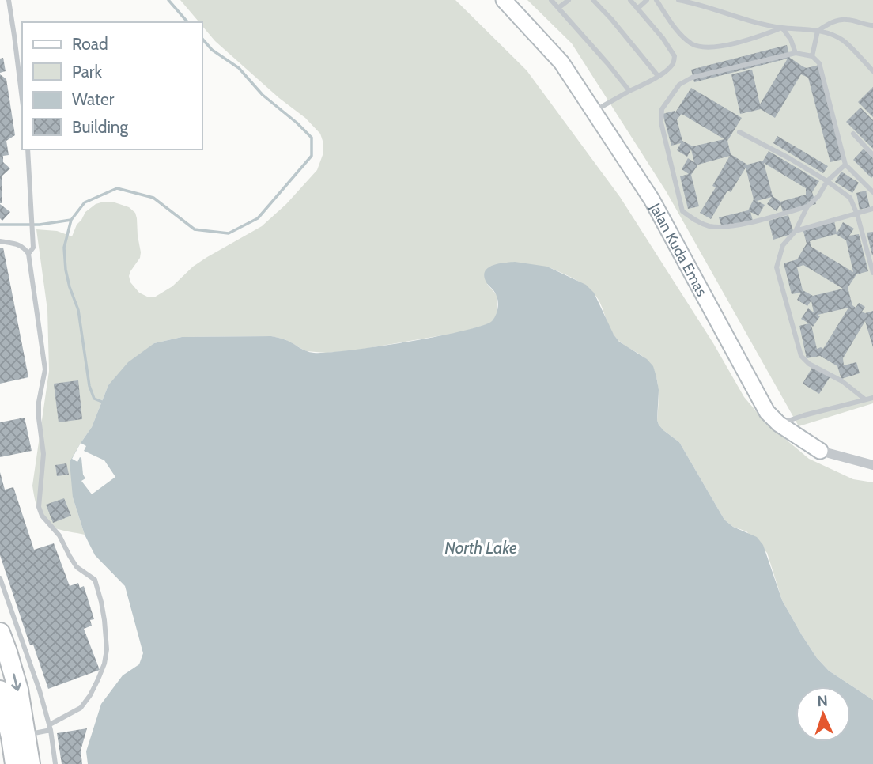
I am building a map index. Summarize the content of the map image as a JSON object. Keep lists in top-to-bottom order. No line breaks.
{"streets":{"street":["Jalan Kuda Emas"]},"water":["North Lake"],"legend":["Road","Park","Water","Building"],"north":"top"}
